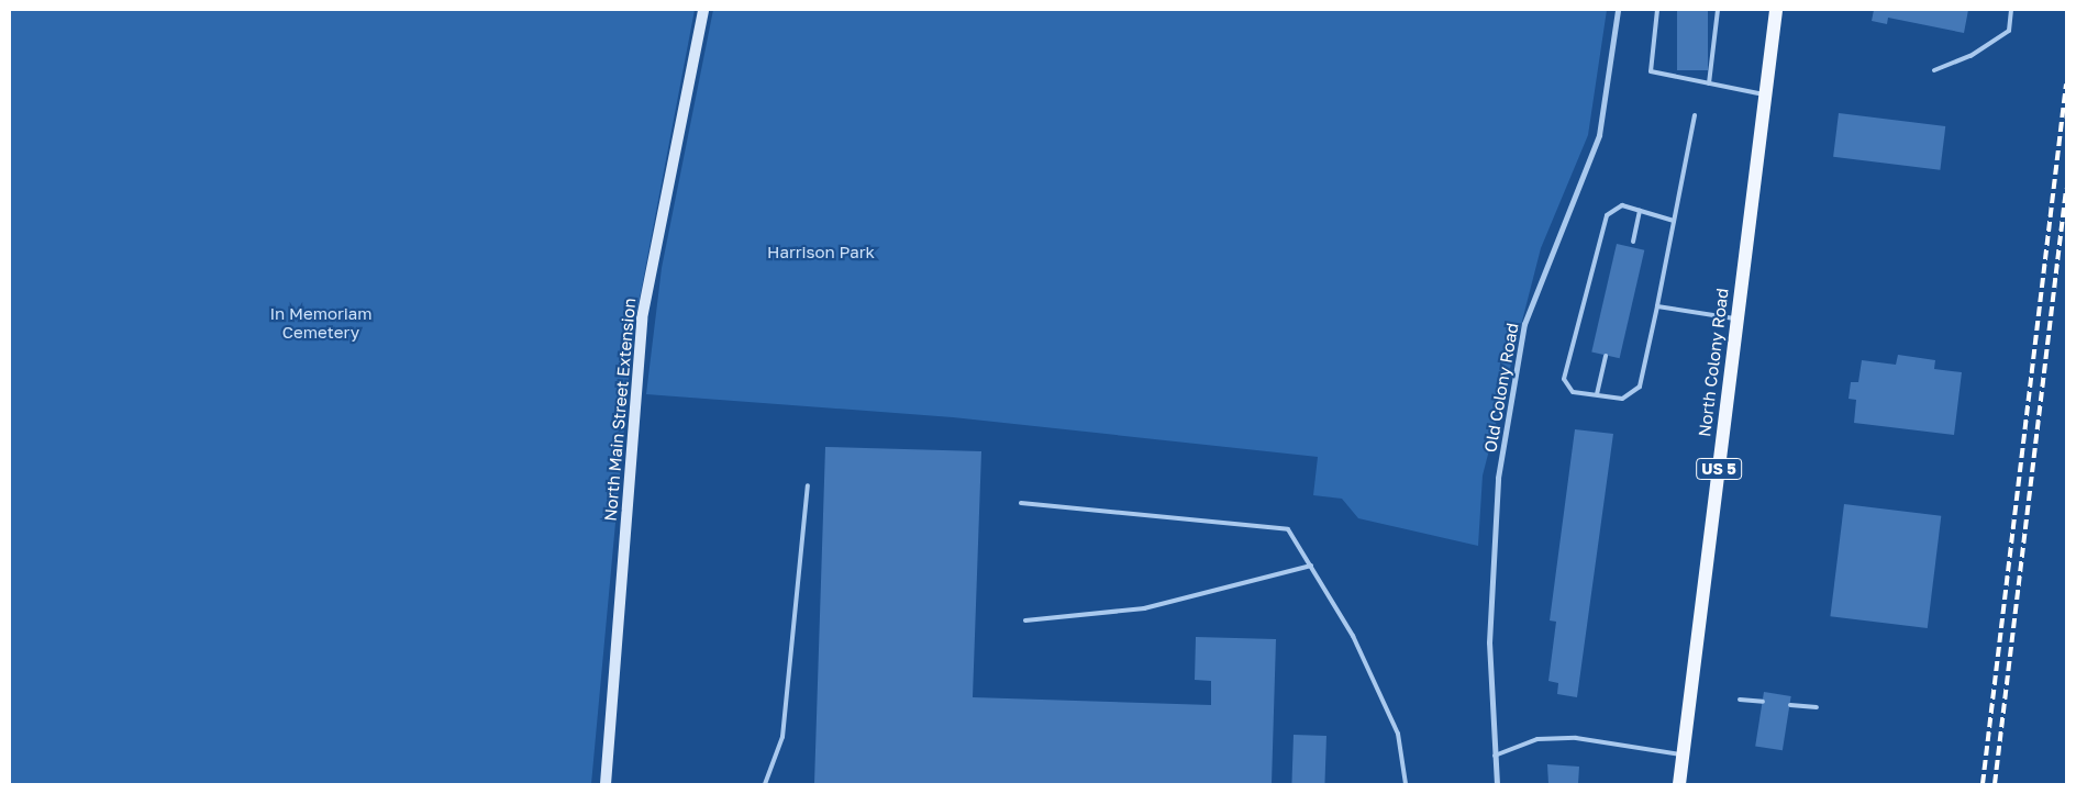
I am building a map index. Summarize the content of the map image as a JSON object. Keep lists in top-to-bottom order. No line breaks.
{"streets":{"main road":["North Colony Road","US 5"],"street":["Old Colony Road","North Main Street Extension"]},"parks":["Harrison Park","In Memoriam Cemetery"]}
